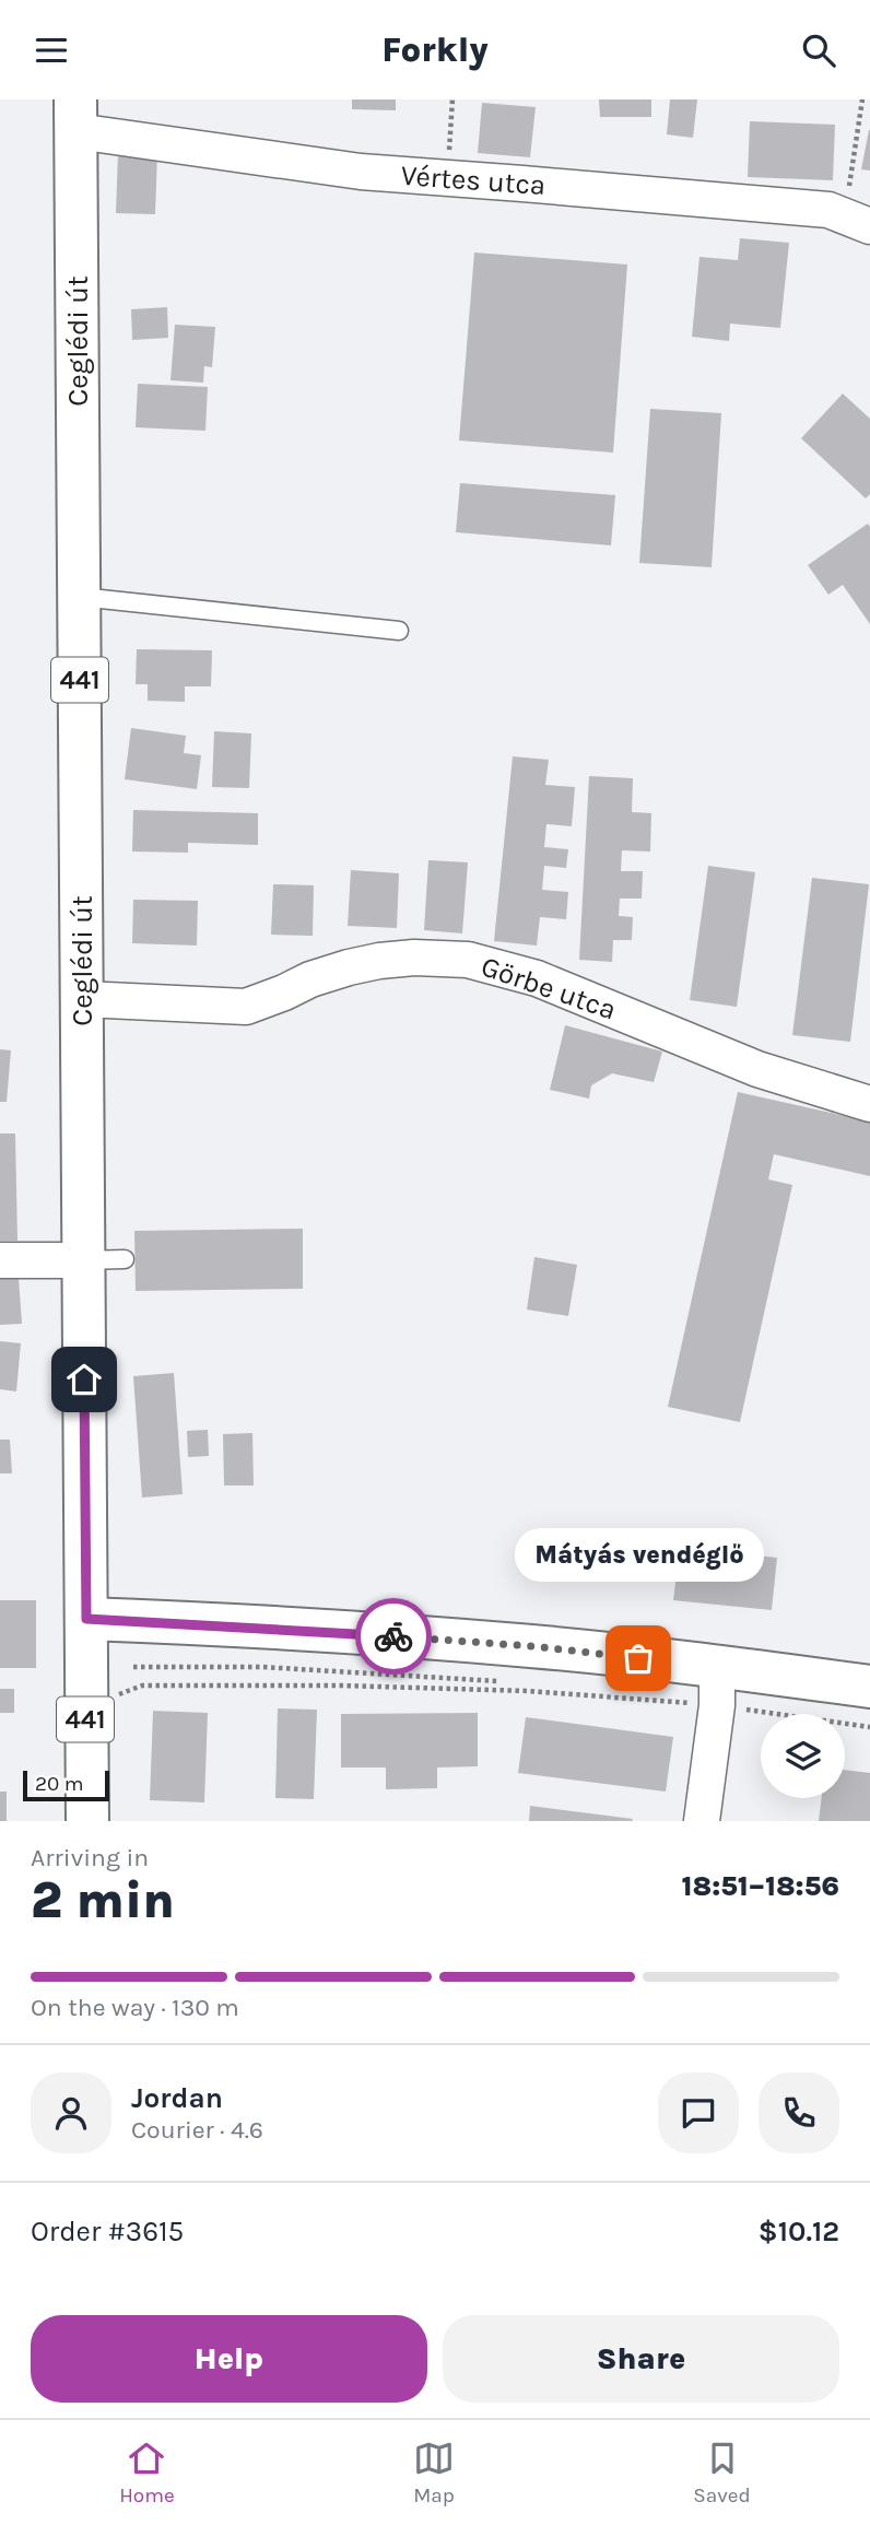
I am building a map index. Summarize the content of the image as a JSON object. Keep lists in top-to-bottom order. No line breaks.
{"streets":{"main road":["Ceglédi út","441"],"street":["Vértes utca","Görbe utca"]},"crossings":[["Vértes utca","Ceglédi út"],["Ceglédi út","Görbe utca"]],"places":["Mátyás vendéglő"],"scale_bar":"20 m","page":{"header":"Forkly","bubble":"Mátyás vendéglő","scale":"20 m","heading":["2 min","Arriving in","18:51–18:56"],"panel":["Jordan","Courier · 4.6","Order #3615","$10.12"],"bar":"On the way · 130 m","buttons":["Help","Share"],"tabs":["Home","Map","Saved"]}}
